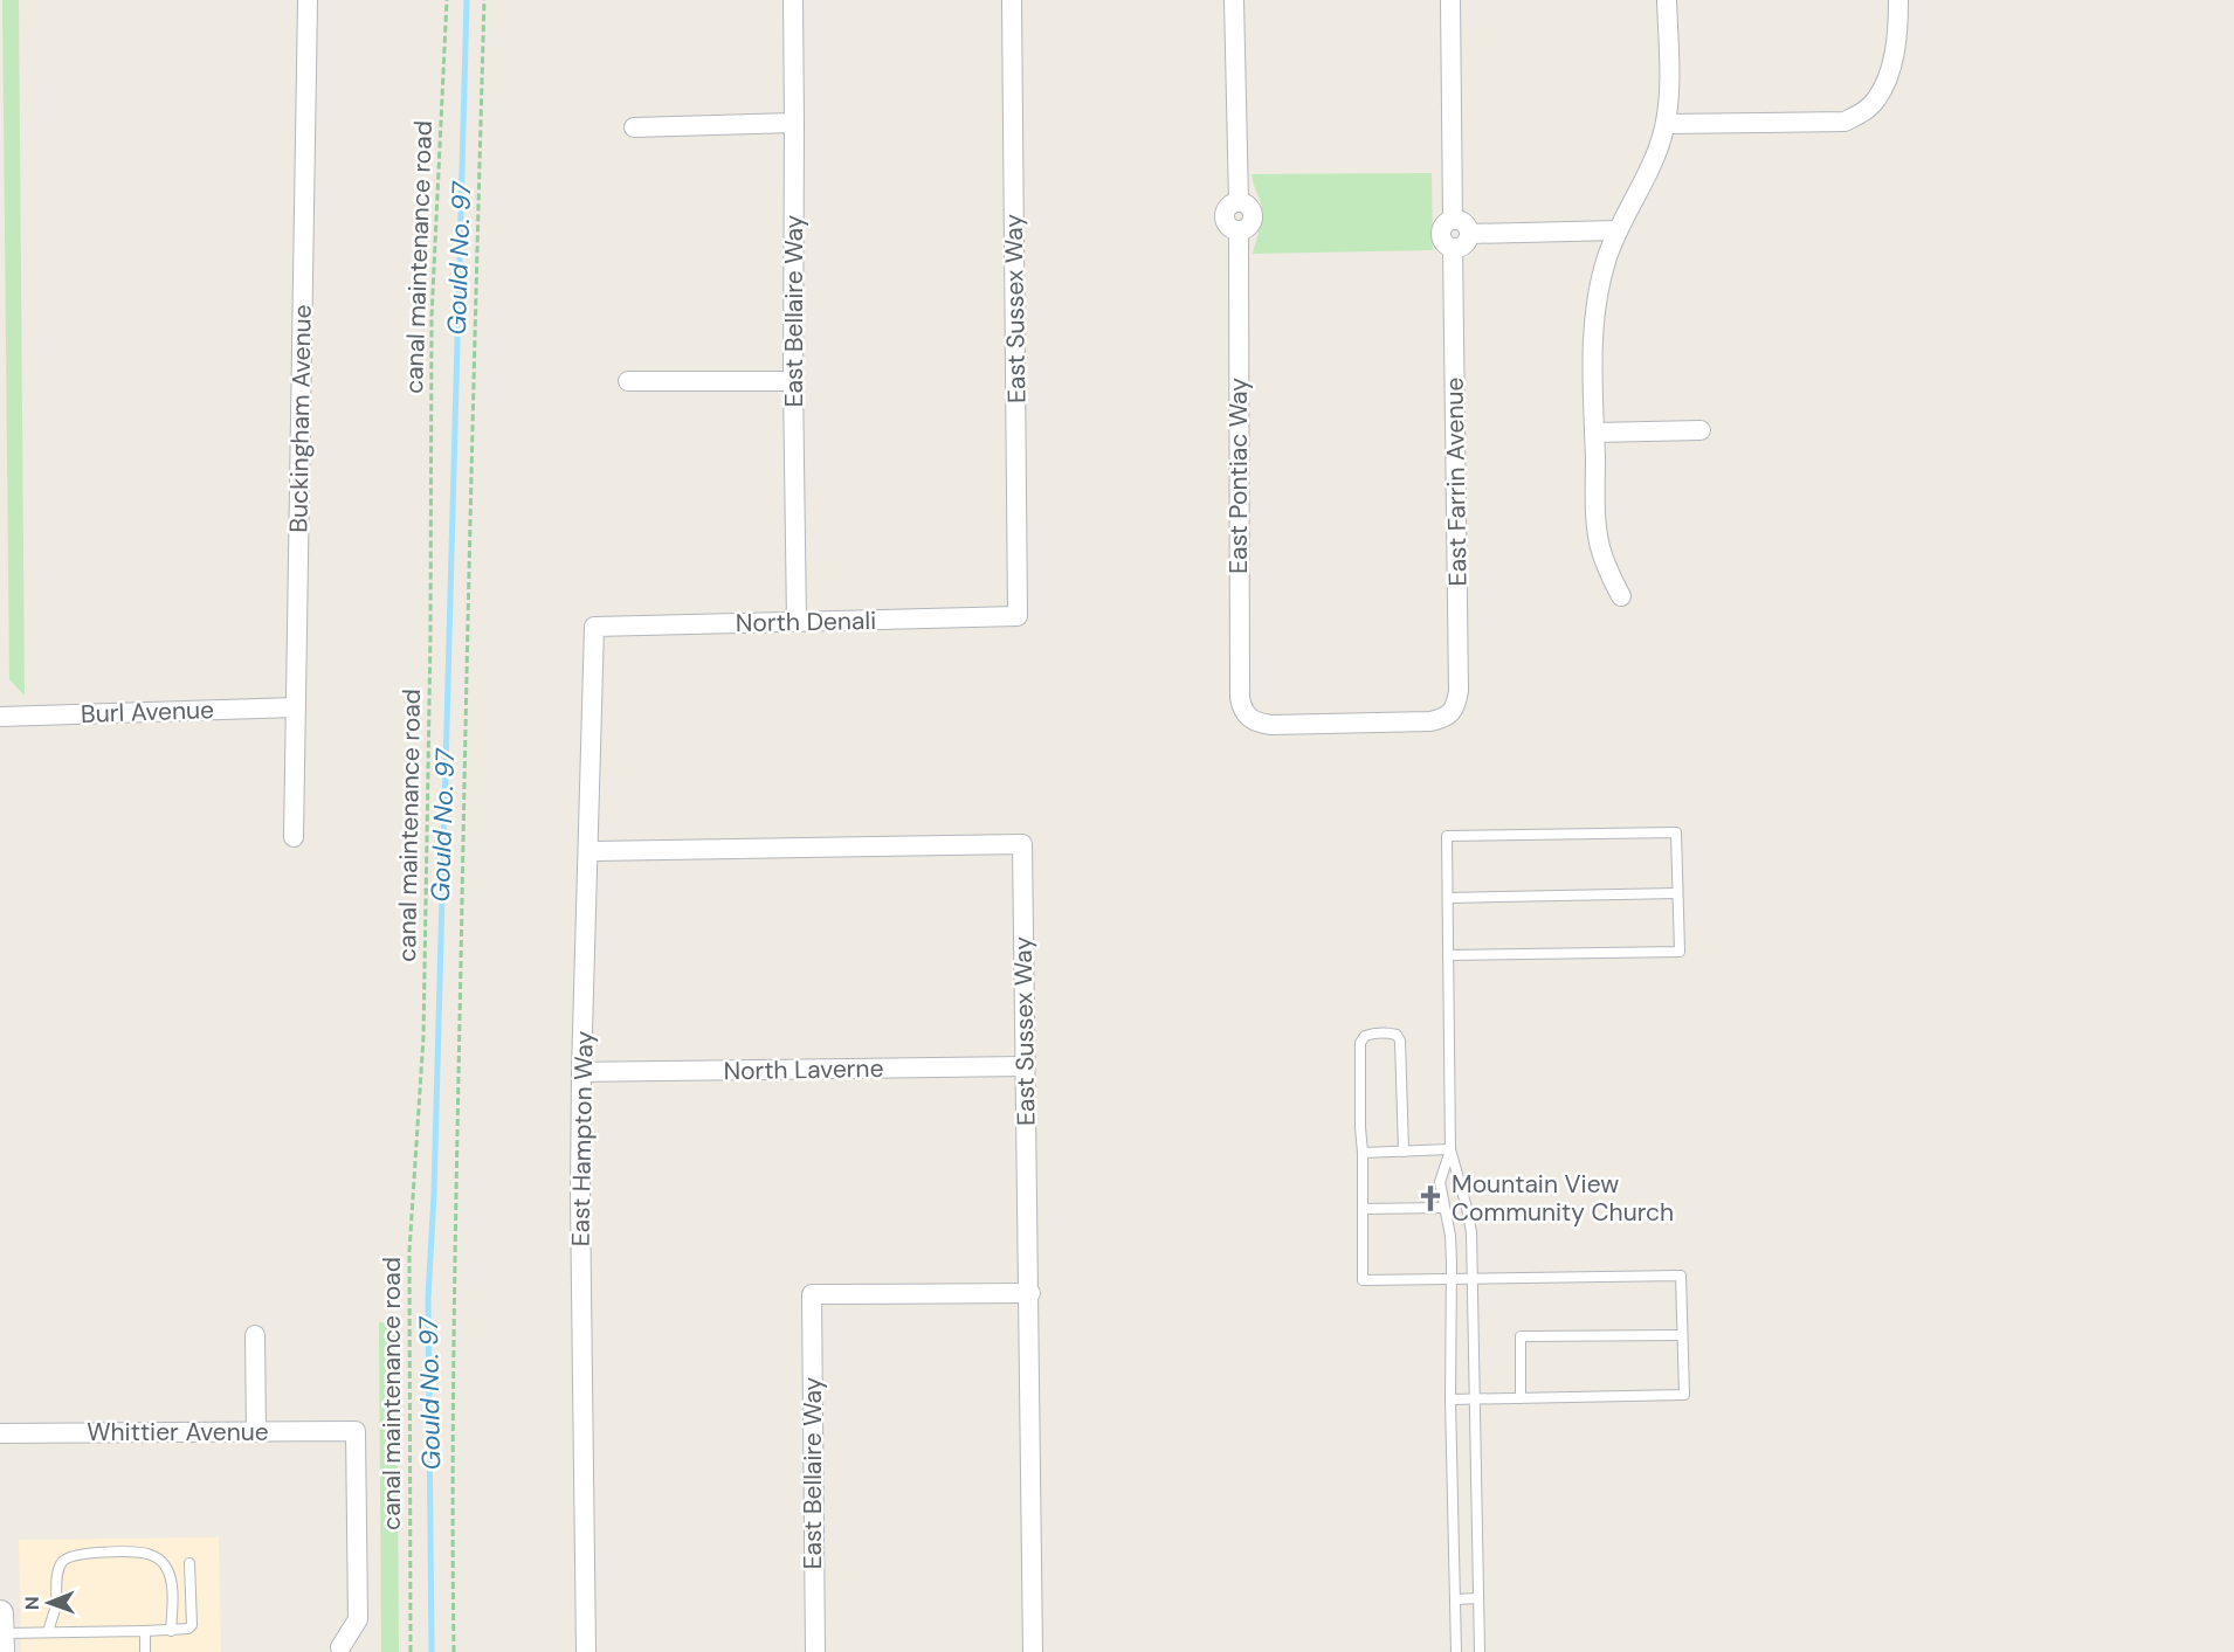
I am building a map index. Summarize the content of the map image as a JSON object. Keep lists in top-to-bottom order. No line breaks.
{"streets":{"street":["East Sussex Way","East Bellaire Way","Buckingham Avenue","East Pontiac Way","East Farrin Avenue","North Denali","Burl Avenue","North Laverne","East Hampton Way","Whittier Avenue"],"path":["canal maintenance road"]},"crossings":[["East Sussex Way","East Bellaire Way"],["East Sussex Way","North Denali"],["East Sussex Way","North Laverne"],["East Sussex Way","East Hampton Way"],["East Bellaire Way","North Denali"],["Buckingham Avenue","Burl Avenue"],["East Pontiac Way","East Farrin Avenue"],["North Denali","East Hampton Way"],["North Laverne","East Hampton Way"]],"water":["Gould No. 97"],"places":{"church":["Mountain View Community Church"]},"north":"left"}
